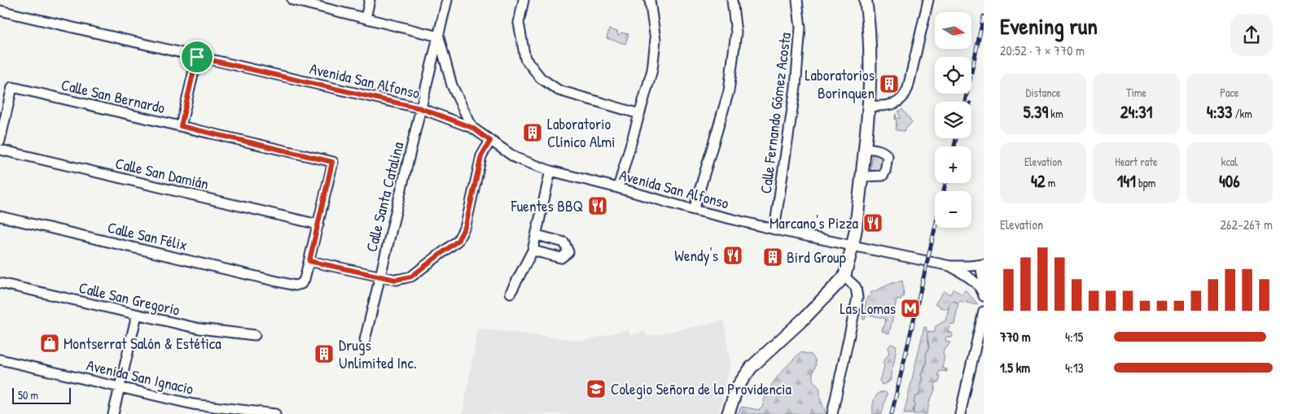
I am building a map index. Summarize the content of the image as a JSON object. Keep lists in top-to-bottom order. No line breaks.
{"streets":{"street":["Avenida San Alfonso","Calle San Bernardo","Calle Fernando Gómez Acosta","Calle San Damián","Calle Santa Catalina","Calle San Félix","Calle San Gregorio","Avenida San Ignacio"]},"crossings":[["Avenida San Alfonso","Calle Fernando Gómez Acosta"],["Avenida San Alfonso","Calle Santa Catalina"],["Calle San Bernardo","Calle San Damián"]],"places":{"building":["Laboratorios Borinquen","Laboratorio Clínico Almi","Bird Group","Drugs Unlimited Inc."],"restaurant":["Fuentes BBQ","Marcano's Pizza","Wendy's"],"metro station":["Las Lomas"],"shop":["Montserrat Salón & Estética"],"school or university":["Colegio Señora de la Providencia"]},"scale_bar":"50 m","north":"right","page":{"heading":["Evening run","20:52 · 7 × 770 m"],"map_buttons":["+","−"],"stats":[["Distance","5.39 km"],["Time","24:31"],["Pace","4:33 /km"],["Elevation","42 m"],["Heart rate","141 bpm"],["kcal","406"]],"chart":["Elevation","262–267 m"],"list":[{"name":"770 m","note":"4:15"},{"name":"1.5 km","note":"4:13"}],"scale":"50 m"}}
